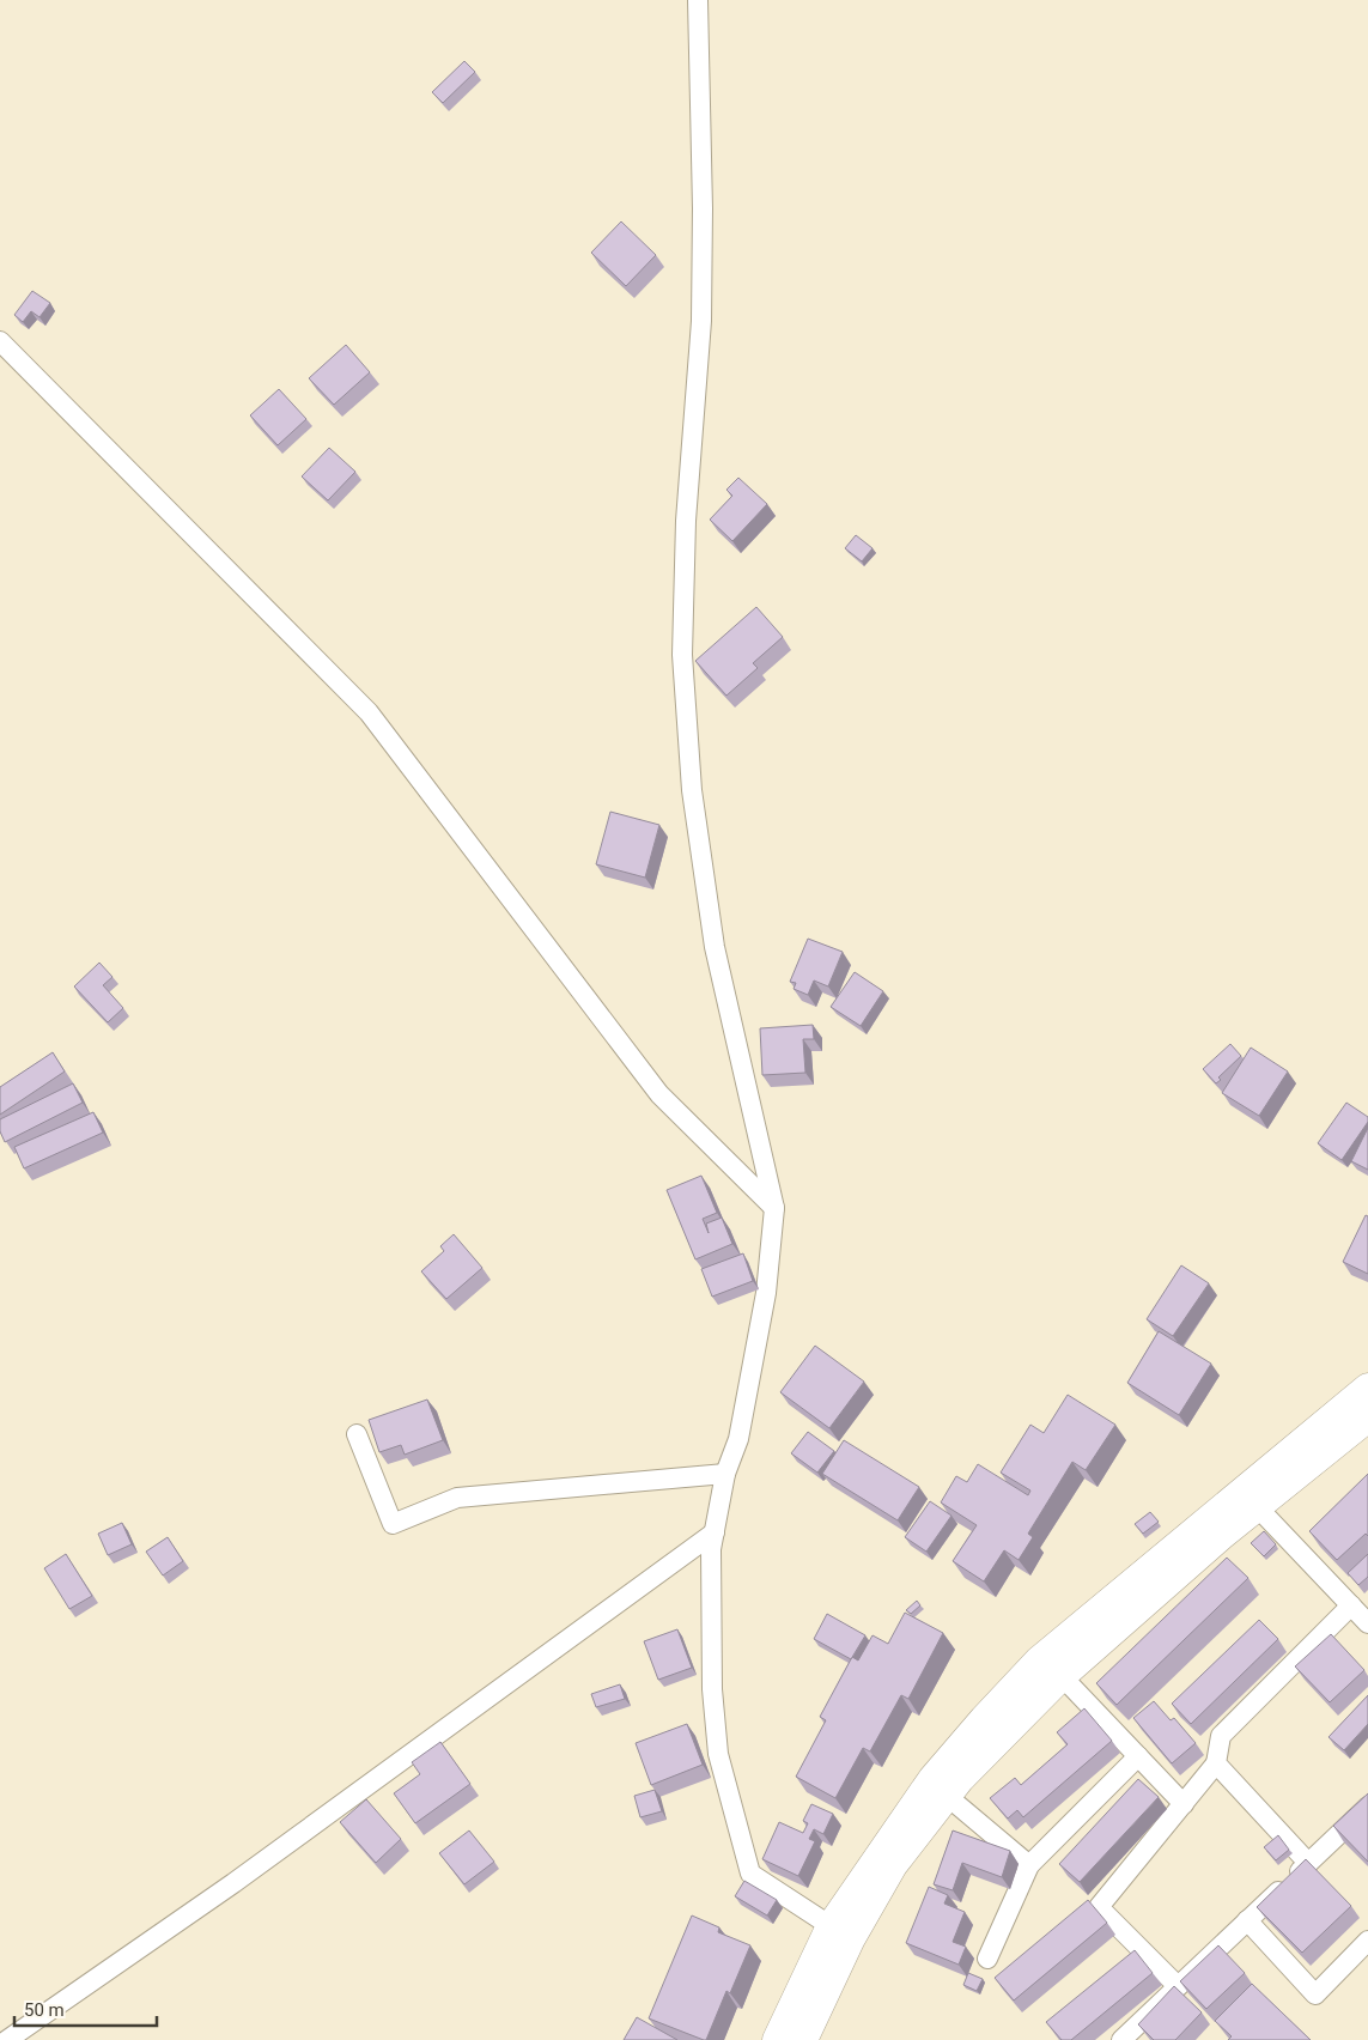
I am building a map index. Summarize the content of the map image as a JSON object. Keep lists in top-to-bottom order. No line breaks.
{"scale_bar":"50 m"}
